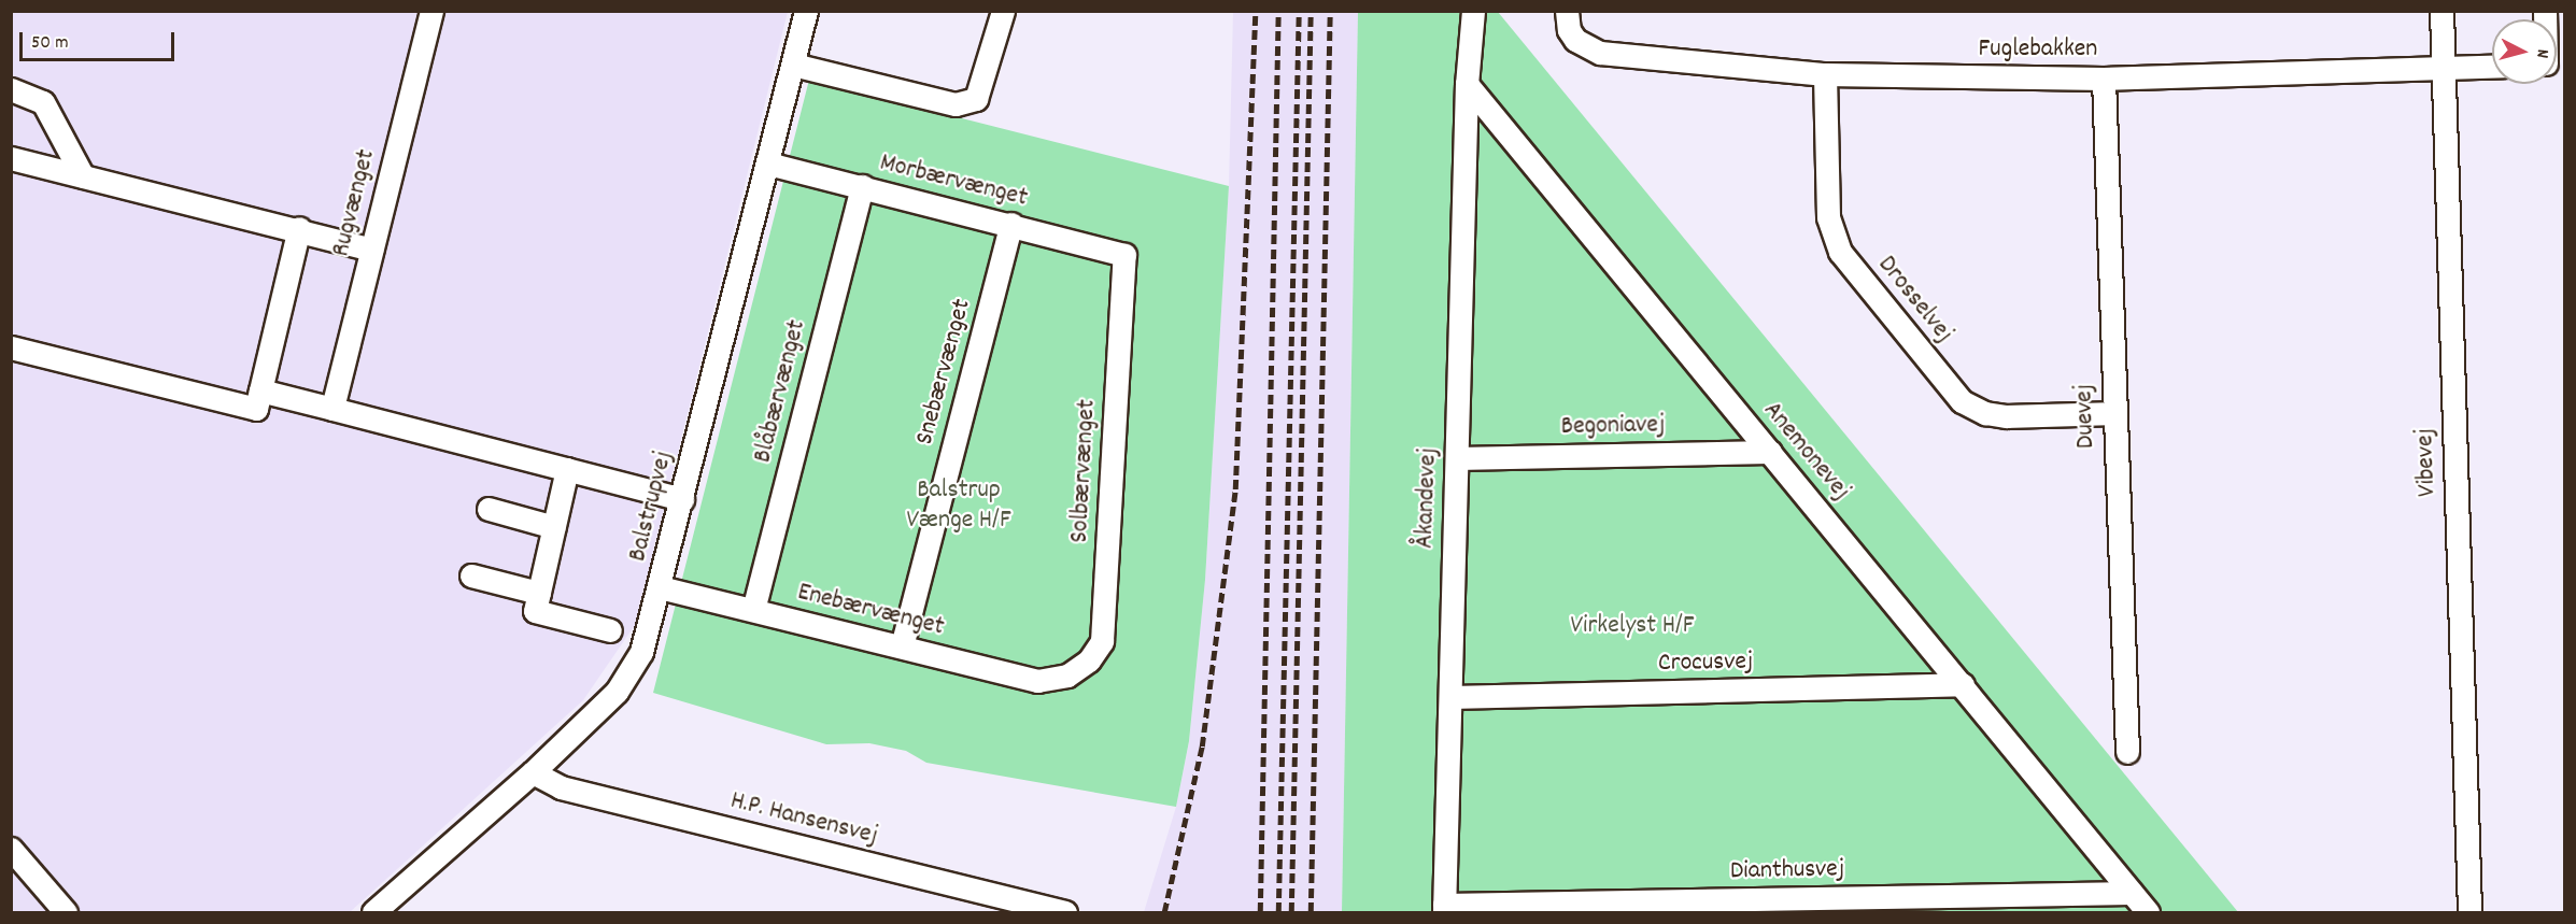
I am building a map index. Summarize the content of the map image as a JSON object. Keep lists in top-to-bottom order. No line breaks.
{"streets":{"street":["Fuglebakken","Morbærvænget","Rugvænget","Drosselvej","Snebærvænget","Blåbærvænget","Duevej","Begoniavej","Anemonevej","Vibevej","Solbærvænget","Åkandevej","Balstrupvej","Enebærvænget","Crocusvej","H.P. Hansensvej","Dianthusvej"]},"crossings":[["Fuglebakken","Drosselvej"],["Fuglebakken","Duevej"],["Fuglebakken","Vibevej"],["Morbærvænget","Snebærvænget"],["Morbærvænget","Blåbærvænget"],["Morbærvænget","Solbærvænget"],["Morbærvænget","Balstrupvej"],["Drosselvej","Duevej"],["Snebærvænget","Enebærvænget"],["Blåbærvænget","Enebærvænget"],["Begoniavej","Anemonevej"],["Begoniavej","Åkandevej"],["Anemonevej","Åkandevej"],["Anemonevej","Crocusvej"],["Anemonevej","Dianthusvej"],["Solbærvænget","Enebærvænget"],["Åkandevej","Crocusvej"],["Åkandevej","Dianthusvej"],["Balstrupvej","Enebærvænget"],["Balstrupvej","H.P. Hansensvej"]],"parks":["Balstrup Vænge H/F","Virkelyst H/F"],"scale_bar":"50 m","north":"right"}
